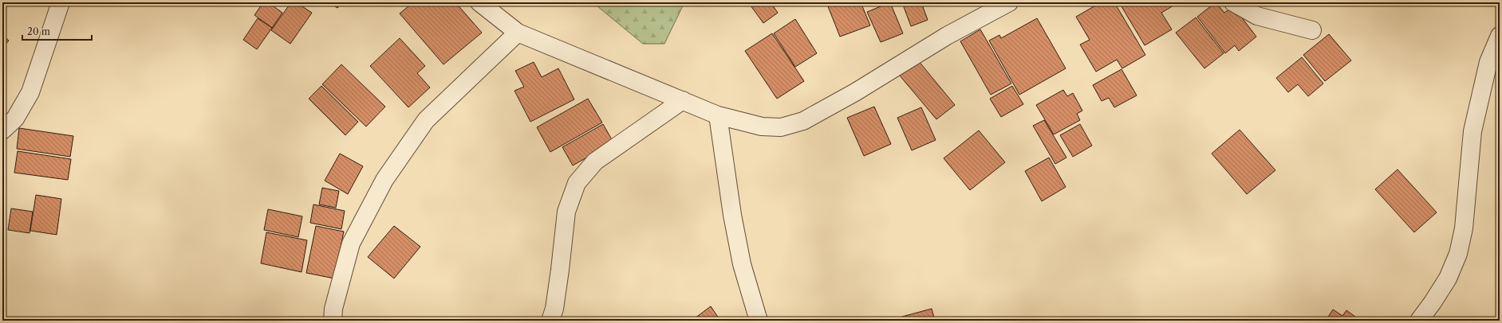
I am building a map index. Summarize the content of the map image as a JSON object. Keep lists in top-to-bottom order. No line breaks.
{"scale_bar":"20 m"}
